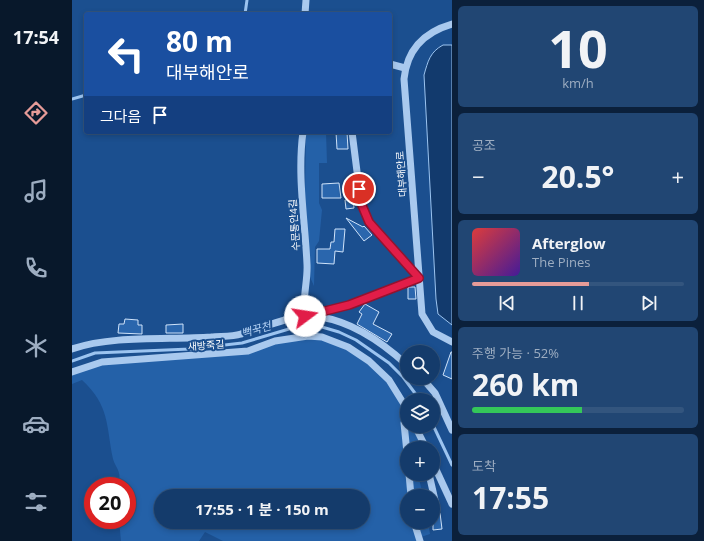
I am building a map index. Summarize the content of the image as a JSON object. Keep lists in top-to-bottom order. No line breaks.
{"streets":{"lane":["대부해안로","수문통안4길","새방죽길"]},"crossings":[["수문통안4길","새방죽길"]],"water":["뻑꾹천"],"page":{"tabs":"17:54","tile":[["10","km/h"],"공조",["주행 가능 · 52%","260 km"],["도착","17:55"]],"turn":["80 m","대부해안로"],"then":"그다음","heat":["−","20.5°","+"],"song":["Afterglow","The Pines"],"map_buttons":["+","−"],"limit":"20","trip":"17:55 · 1 분 · 150 m"}}
